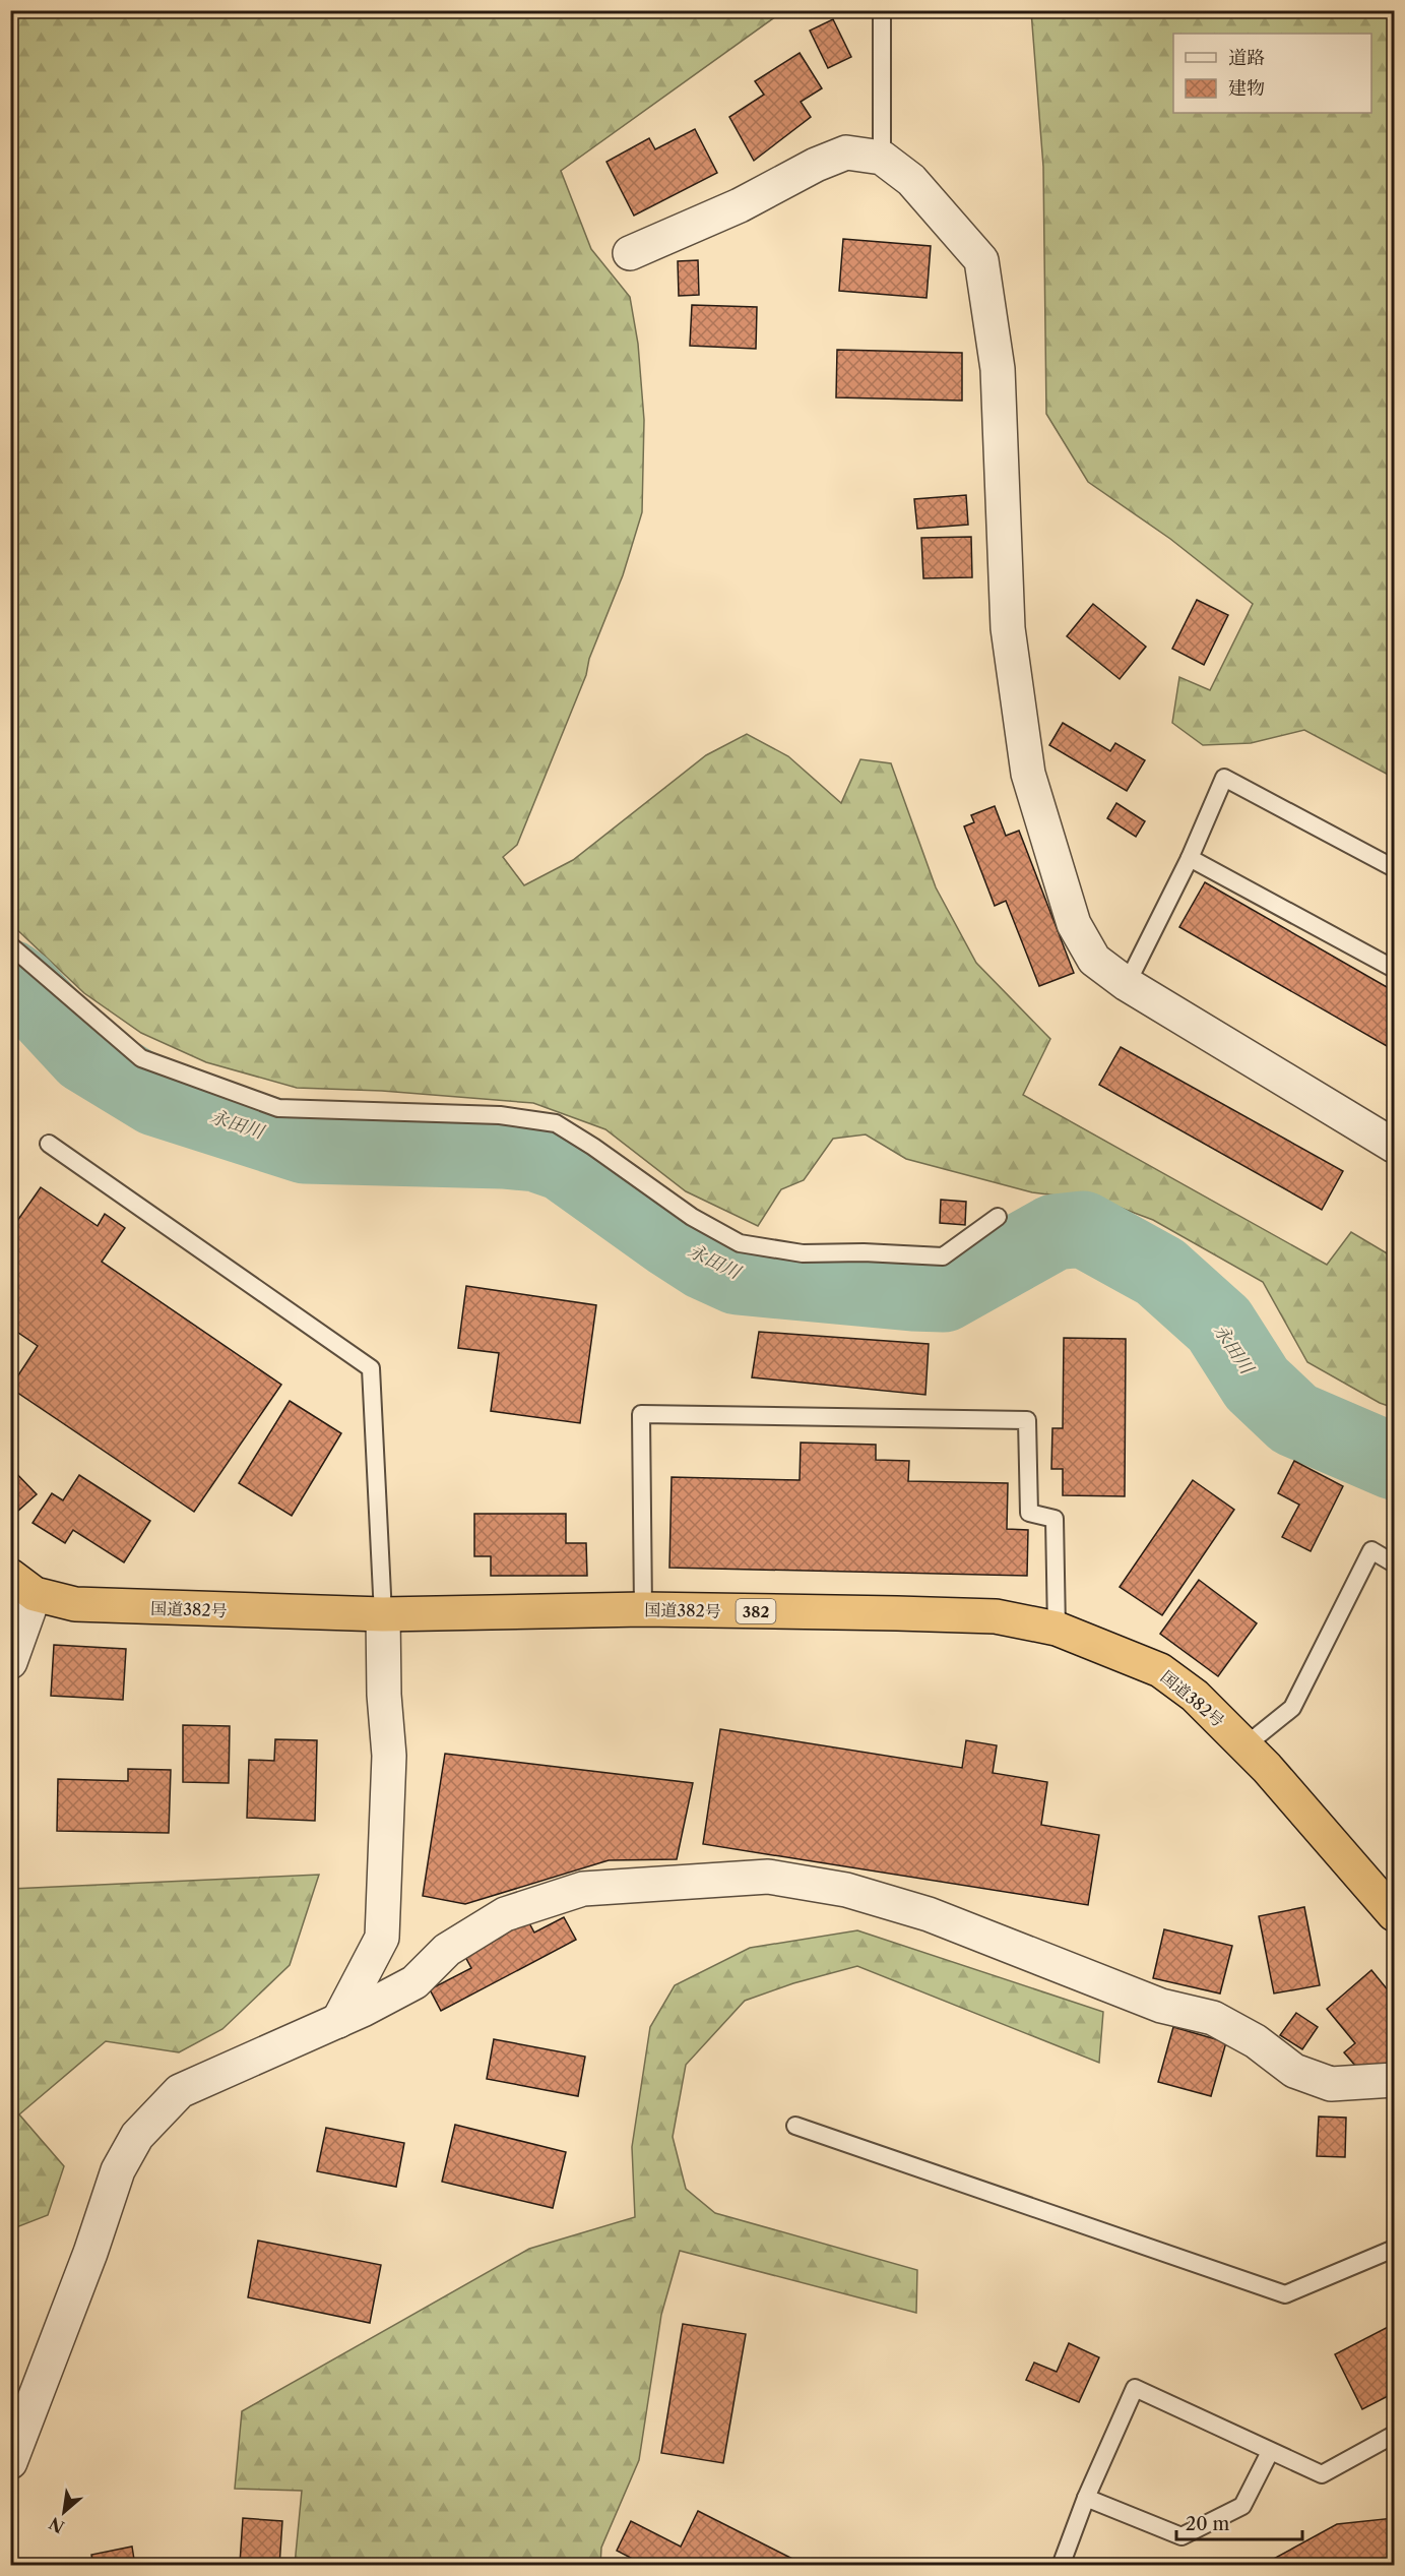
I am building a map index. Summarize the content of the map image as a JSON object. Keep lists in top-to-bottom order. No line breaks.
{"streets":{"highway":["国道382号","382"]},"water":["永田川"],"legend":["道路","建物"],"scale_bar":"20 m","north":"bottom left"}
